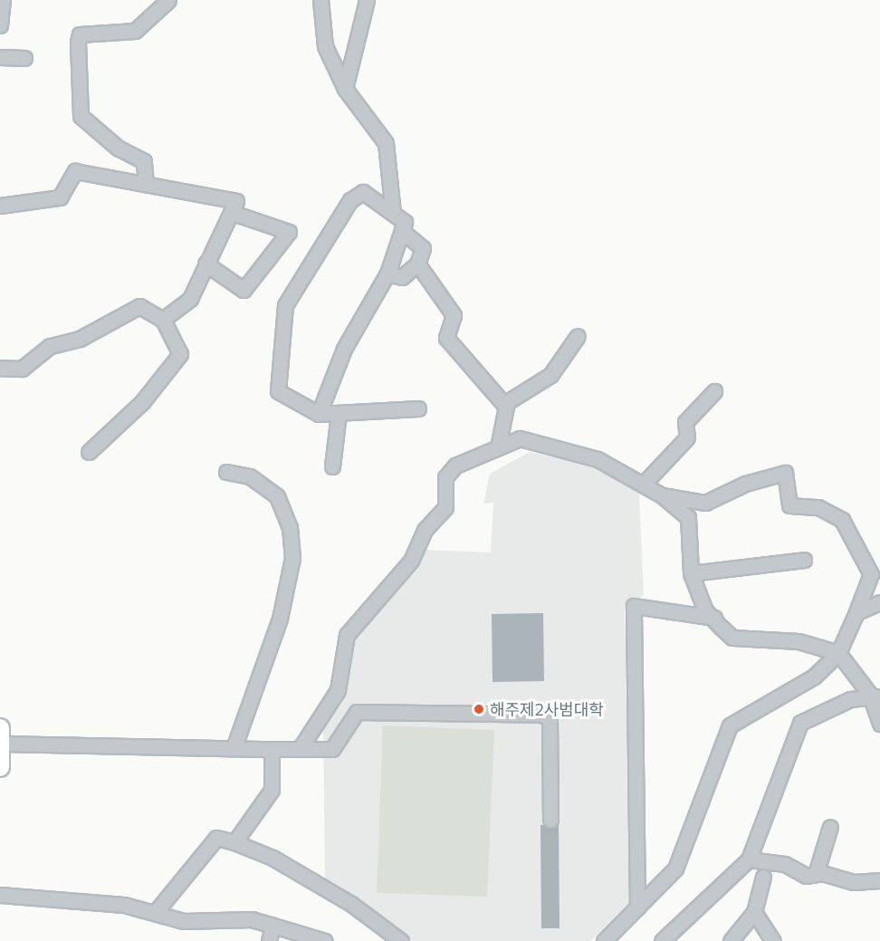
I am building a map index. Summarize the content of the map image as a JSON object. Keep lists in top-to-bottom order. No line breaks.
{"places":["해주제2사범대학"]}
